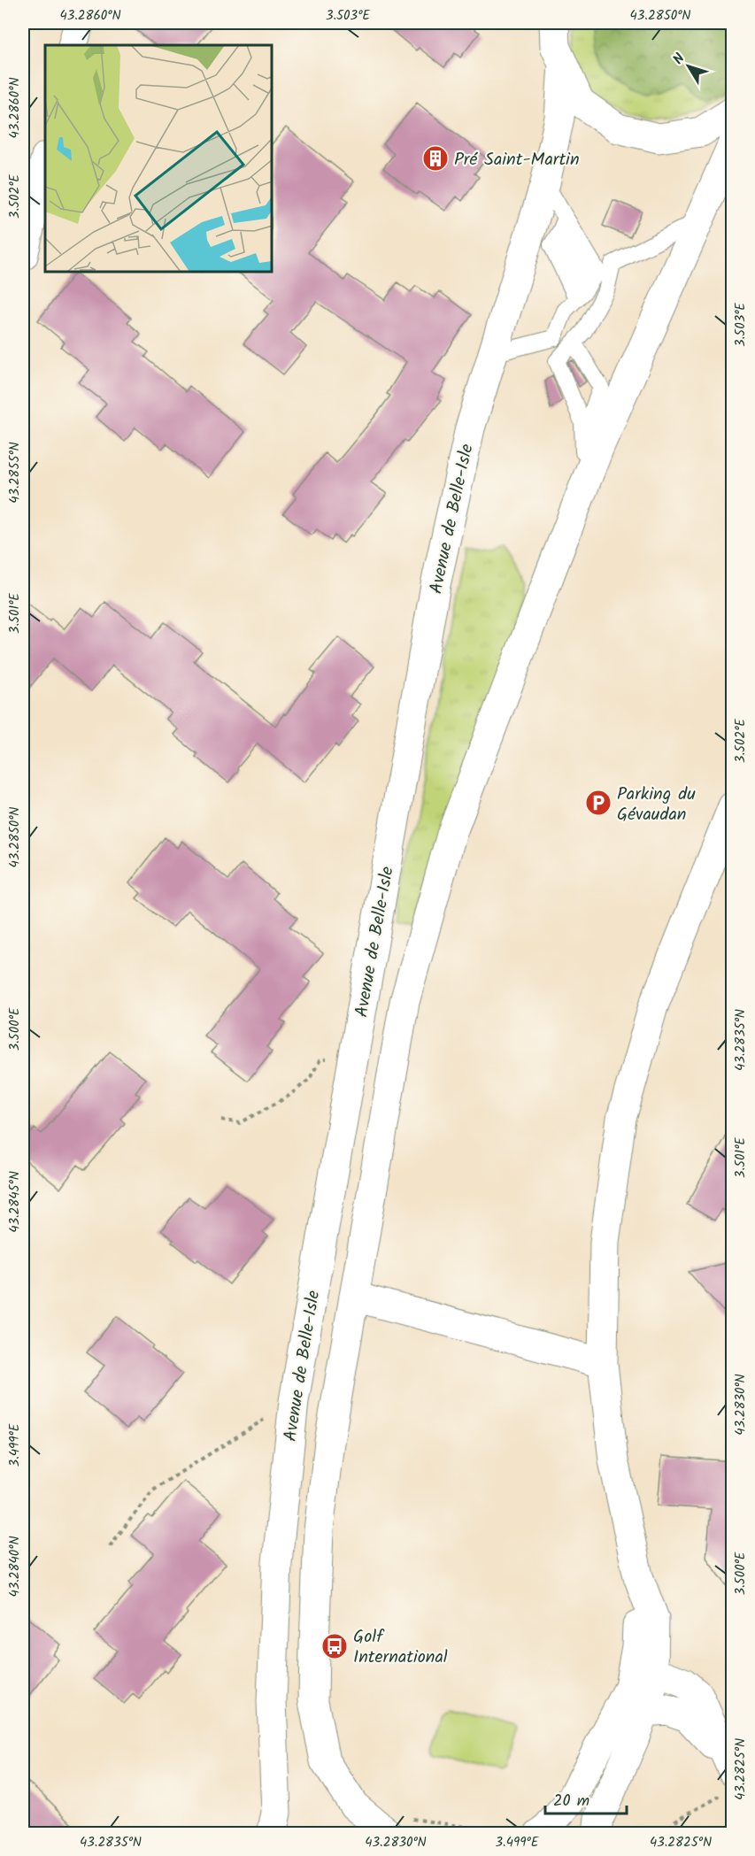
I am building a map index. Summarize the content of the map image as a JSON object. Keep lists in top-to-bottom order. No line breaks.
{"streets":{"street":["Avenue de Belle-Isle"]},"places":{"building":["Pré Saint-Martin"],"parking":["Parking du Gévaudan"],"bus stop":["Golf International"]},"scale_bar":"20 m","north":"top left","coordinates":["43.2860°N","3.503°E","43.2850°N","3.502°E","43.2855°N","3.501°E","3.500°E","43.2835°N","43.2845°N","43.2830°N","3.499°E","43.2840°N","43.2825°N"]}
